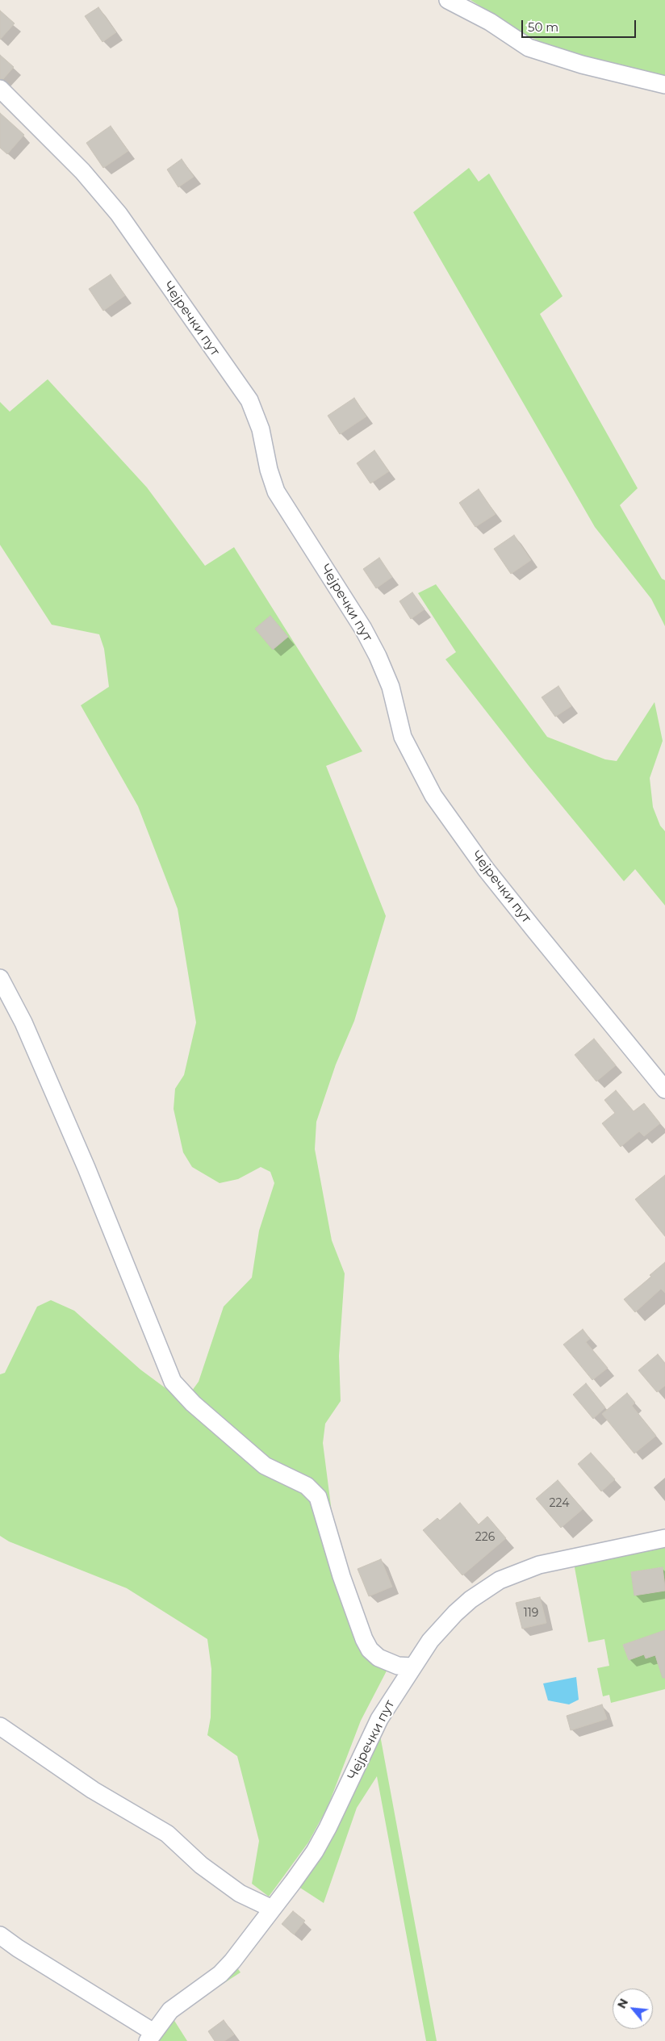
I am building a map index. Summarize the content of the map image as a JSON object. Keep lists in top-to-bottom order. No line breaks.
{"streets":{"street":["Чејречки пут"]},"house_numbers":["224","226","119"],"scale_bar":"50 m","north":"top left"}
